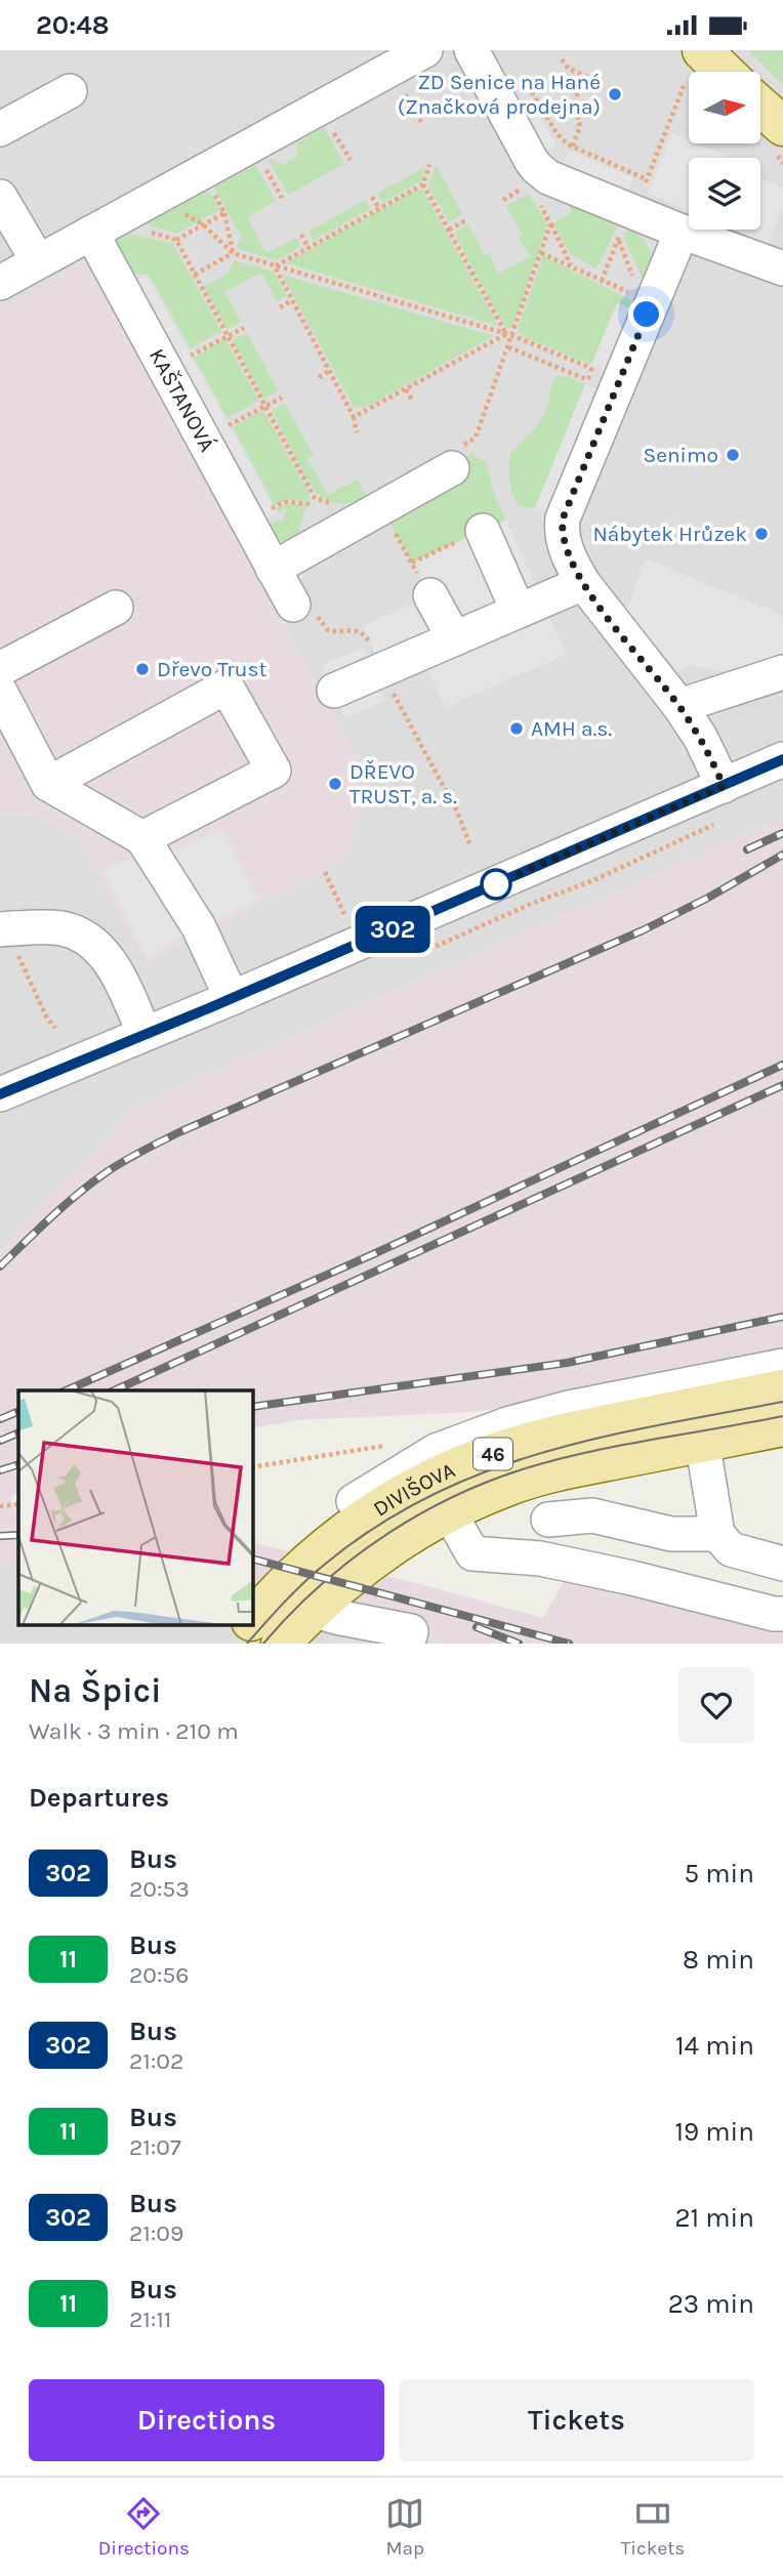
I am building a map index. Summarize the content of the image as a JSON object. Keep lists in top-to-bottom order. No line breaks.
{"streets":{"main road":["46","DIVIŠOVA"],"street":["KAŠTANOVÁ"]},"places":["ZD Senice na Hané (Značková prodejna)","Senimo","Nábytek Hrůzek","Dřevo Trust","AMH a.s.","DŘEVO TRUST, a. s."],"lines":["bus line 302"],"north":"right","page":{"status":"20:48","on_map":"302","heading":[["Na Špici","Walk · 3 min · 210 m"],"Departures"],"list":[{"mark":"302","name":"Bus","note":"20:53","value":"5 min"},{"mark":"11","name":"Bus","note":"20:56","value":"8 min"},{"mark":"302","name":"Bus","note":"21:02","value":"14 min"},{"mark":"11","name":"Bus","note":"21:07","value":"19 min"},{"mark":"302","name":"Bus","note":"21:09","value":"21 min"},{"mark":"11","name":"Bus","note":"21:11","value":"23 min"}],"buttons":["Directions","Tickets"],"tabs":["Directions","Map","Tickets"]}}
